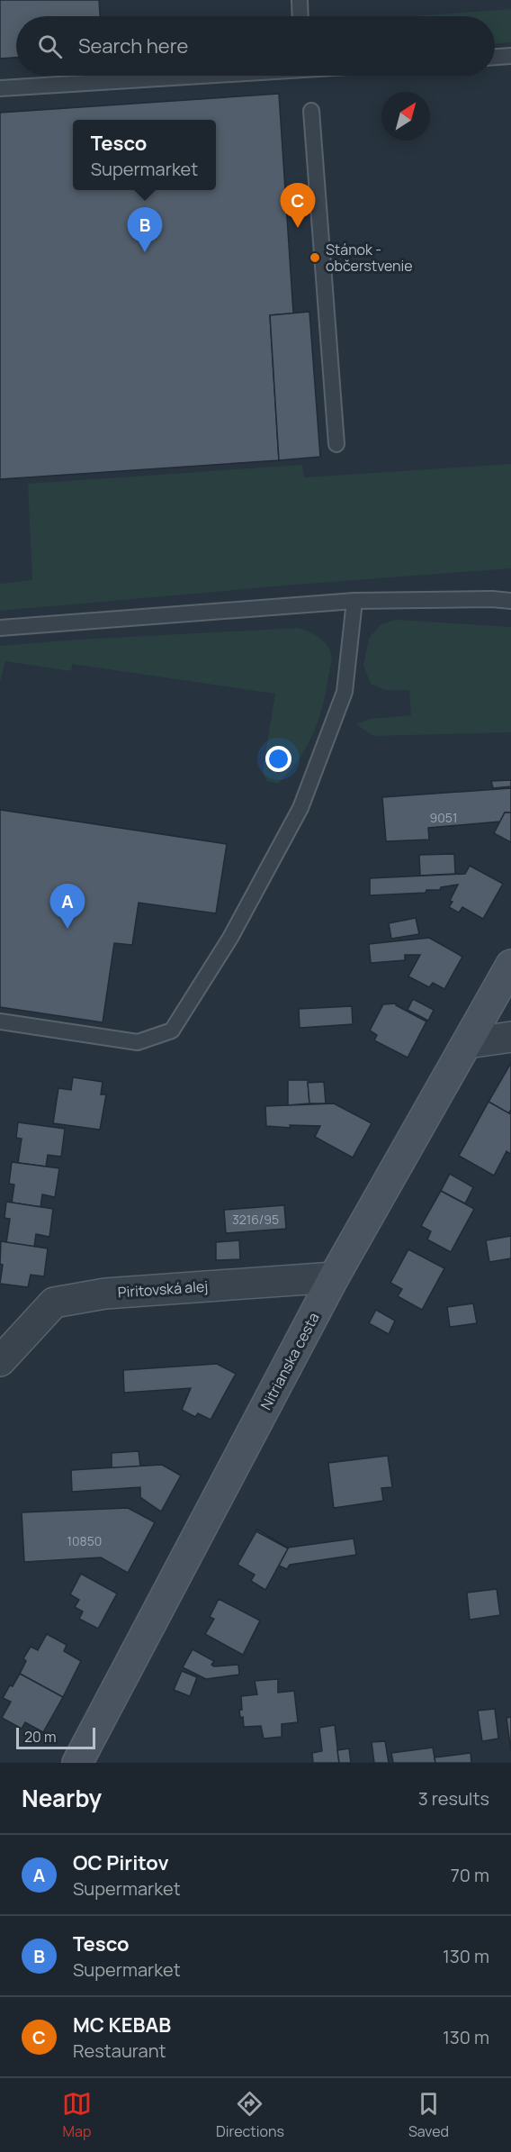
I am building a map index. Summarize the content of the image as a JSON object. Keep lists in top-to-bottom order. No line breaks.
{"streets":{"main road":["Nitrianska cesta"],"street":["Piritovská alej"]},"crossings":[["Piritovská alej","Nitrianska cesta"]],"places":["Stánok - občerstvenie"],"house_numbers":["9051","3216/95","10850"],"scale_bar":"20 m","north":"top right","page":{"search":"Search here","popup":["Tesco","Supermarket"],"pins":["C","B","A"],"scale":"20 m","heading":["Nearby","3 results"],"list":[{"mark":"A","name":"OC Piritov","note":"Supermarket","value":"70 m"},{"mark":"B","name":"Tesco","note":"Supermarket","value":"130 m"},{"mark":"C","name":"MC KEBAB","note":"Restaurant","value":"130 m"}],"nav":["Map","Directions","Saved"]}}
